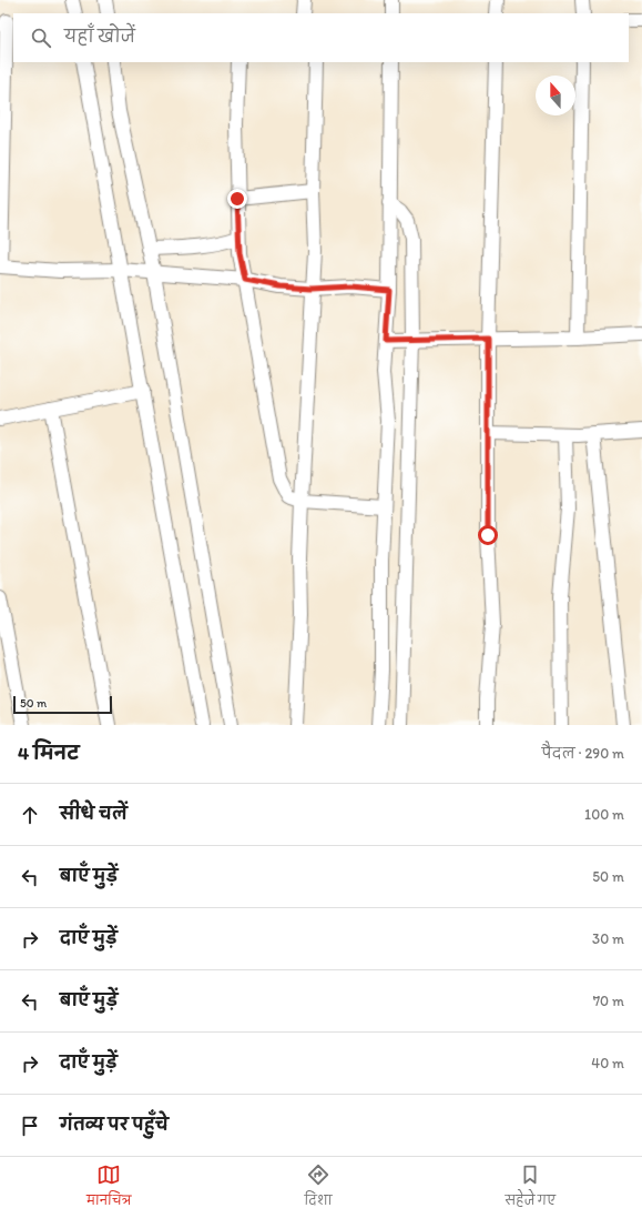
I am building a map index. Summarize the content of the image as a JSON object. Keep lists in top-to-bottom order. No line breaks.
{"scale_bar":"50 m","north":"top","page":{"search":"यहाँ खोजें","scale":"50 m","heading":["4 मिनट","पैदल · 290 m"],"list":[["सीधे चलें","100 m"],["बाएँ मुड़ें","50 m"],["दाएँ मुड़ें","30 m"],["बाएँ मुड़ें","70 m"],["दाएँ मुड़ें","40 m"],"गंतव्य पर पहुँचे"],"nav":["मानचित्र","दिशा","सहेजे गए"]}}
